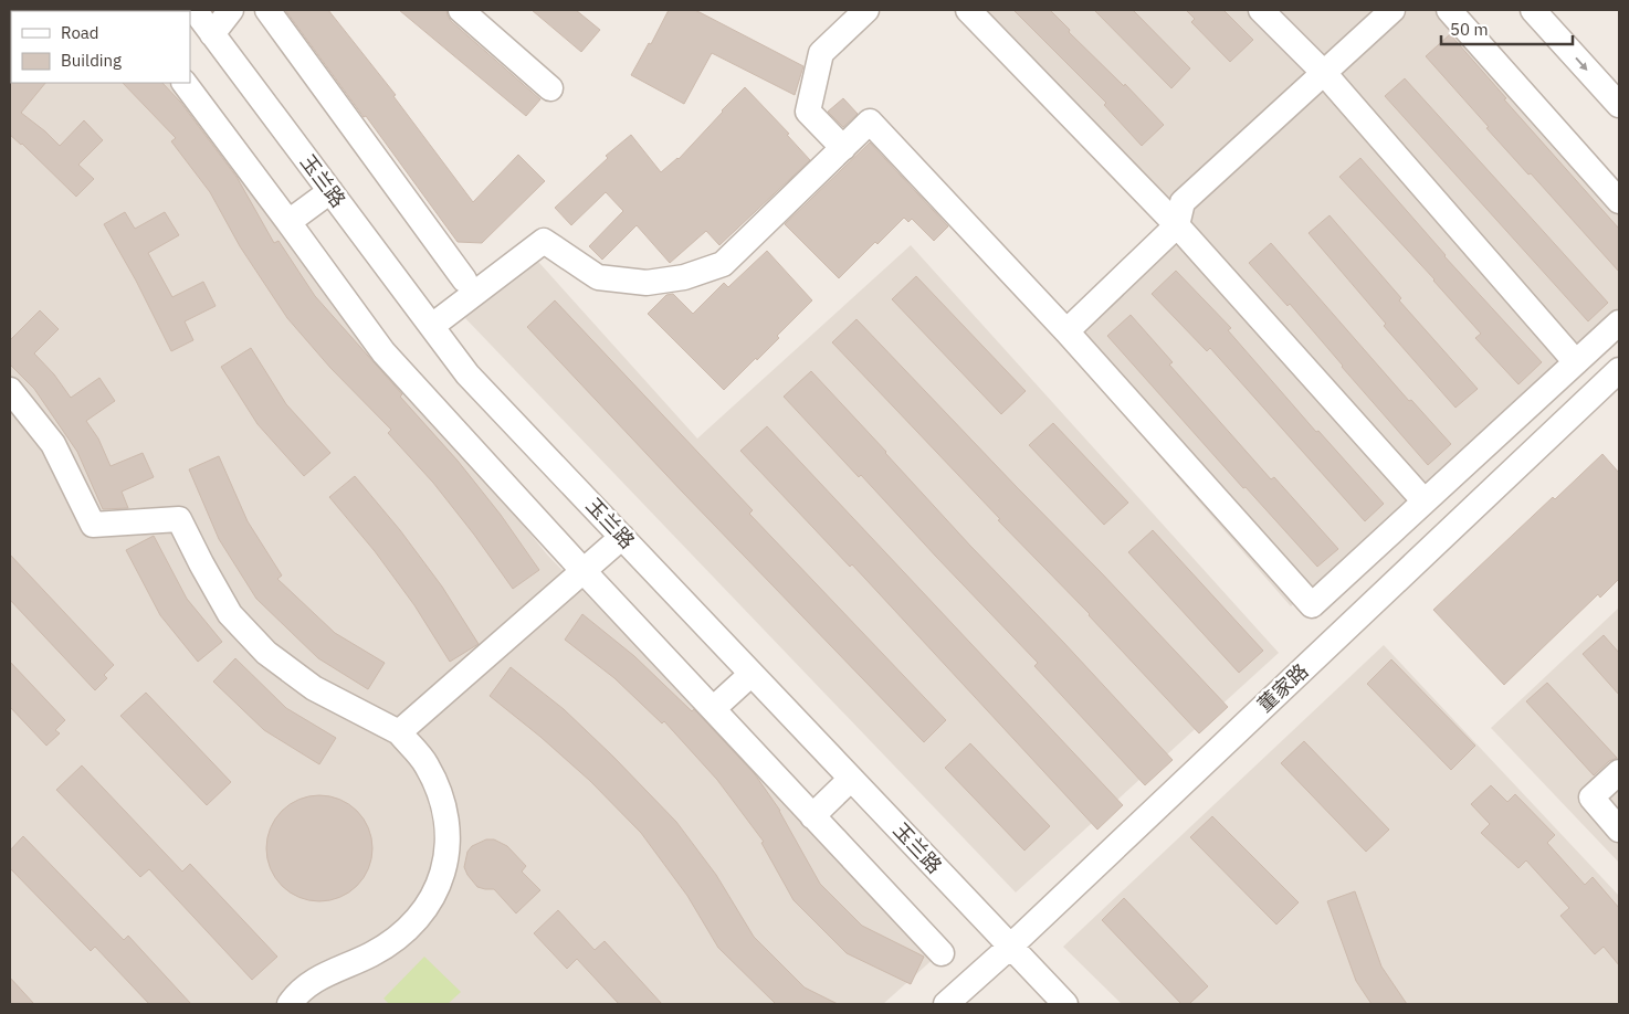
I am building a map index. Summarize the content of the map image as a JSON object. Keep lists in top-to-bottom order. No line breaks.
{"streets":{"street":["玉兰路","董家路"]},"crossings":[["玉兰路","董家路"]],"legend":["Road","Building"],"scale_bar":"50 m"}
